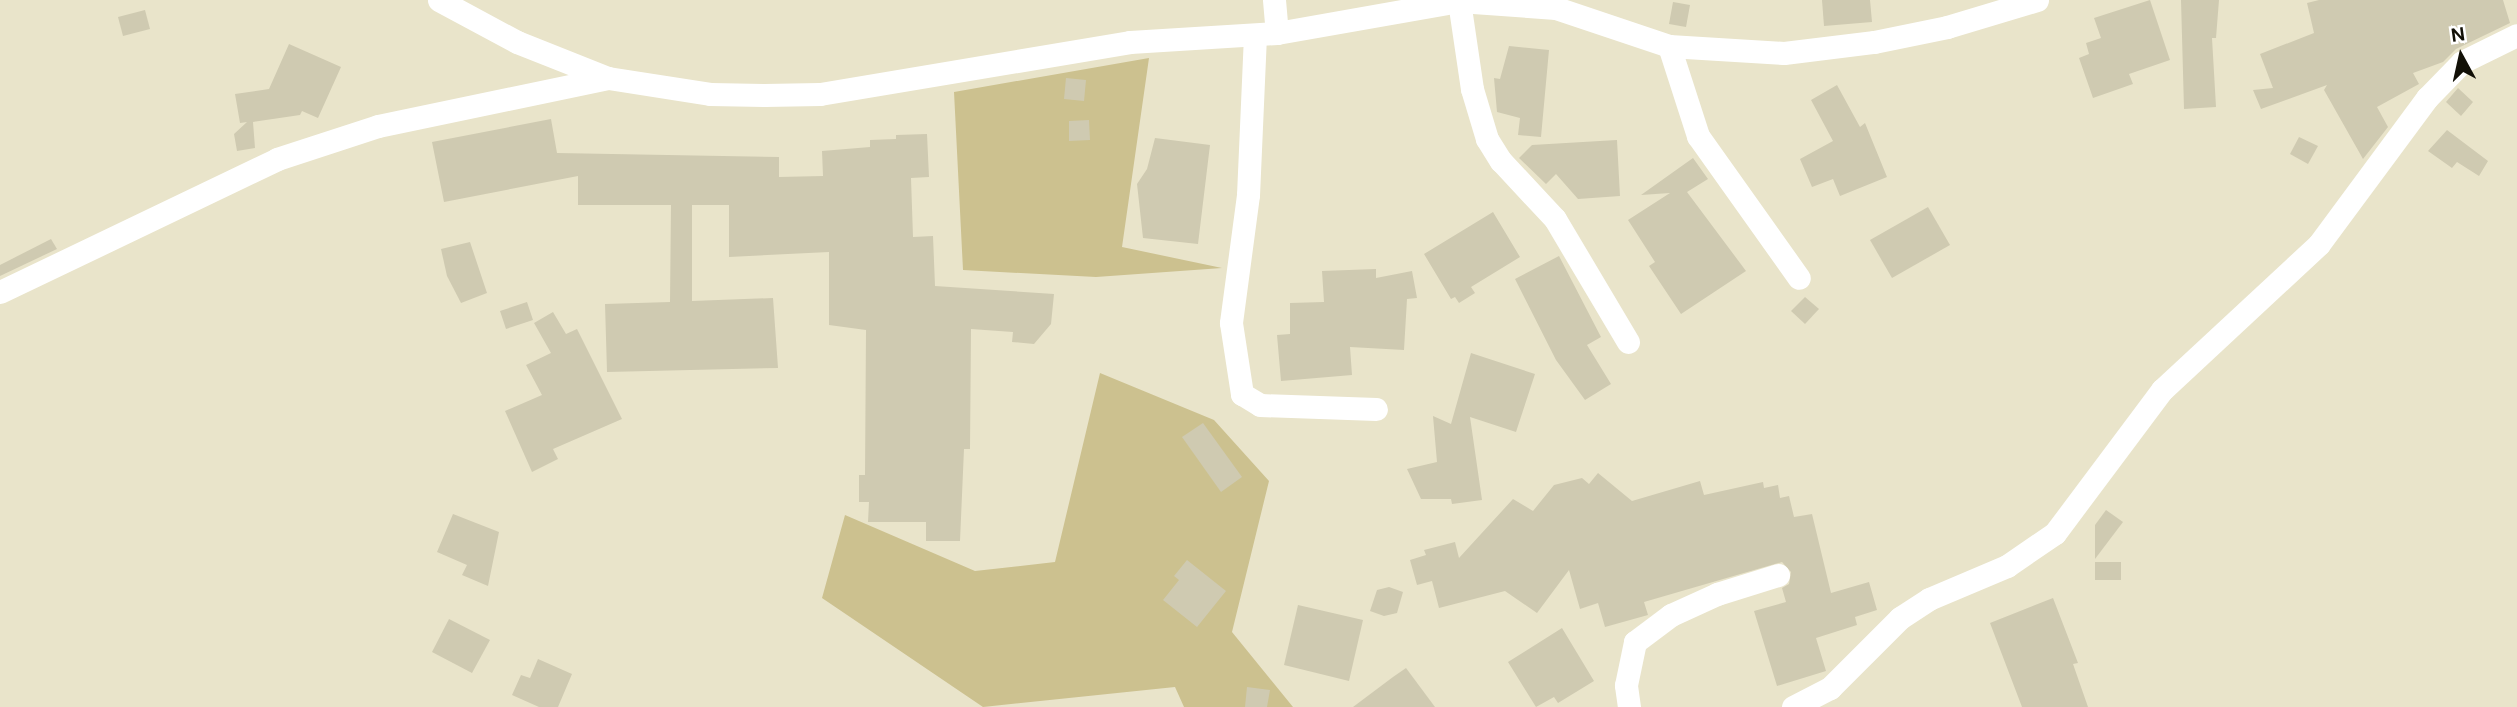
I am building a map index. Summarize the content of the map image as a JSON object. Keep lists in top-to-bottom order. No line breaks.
{"north":"top"}
